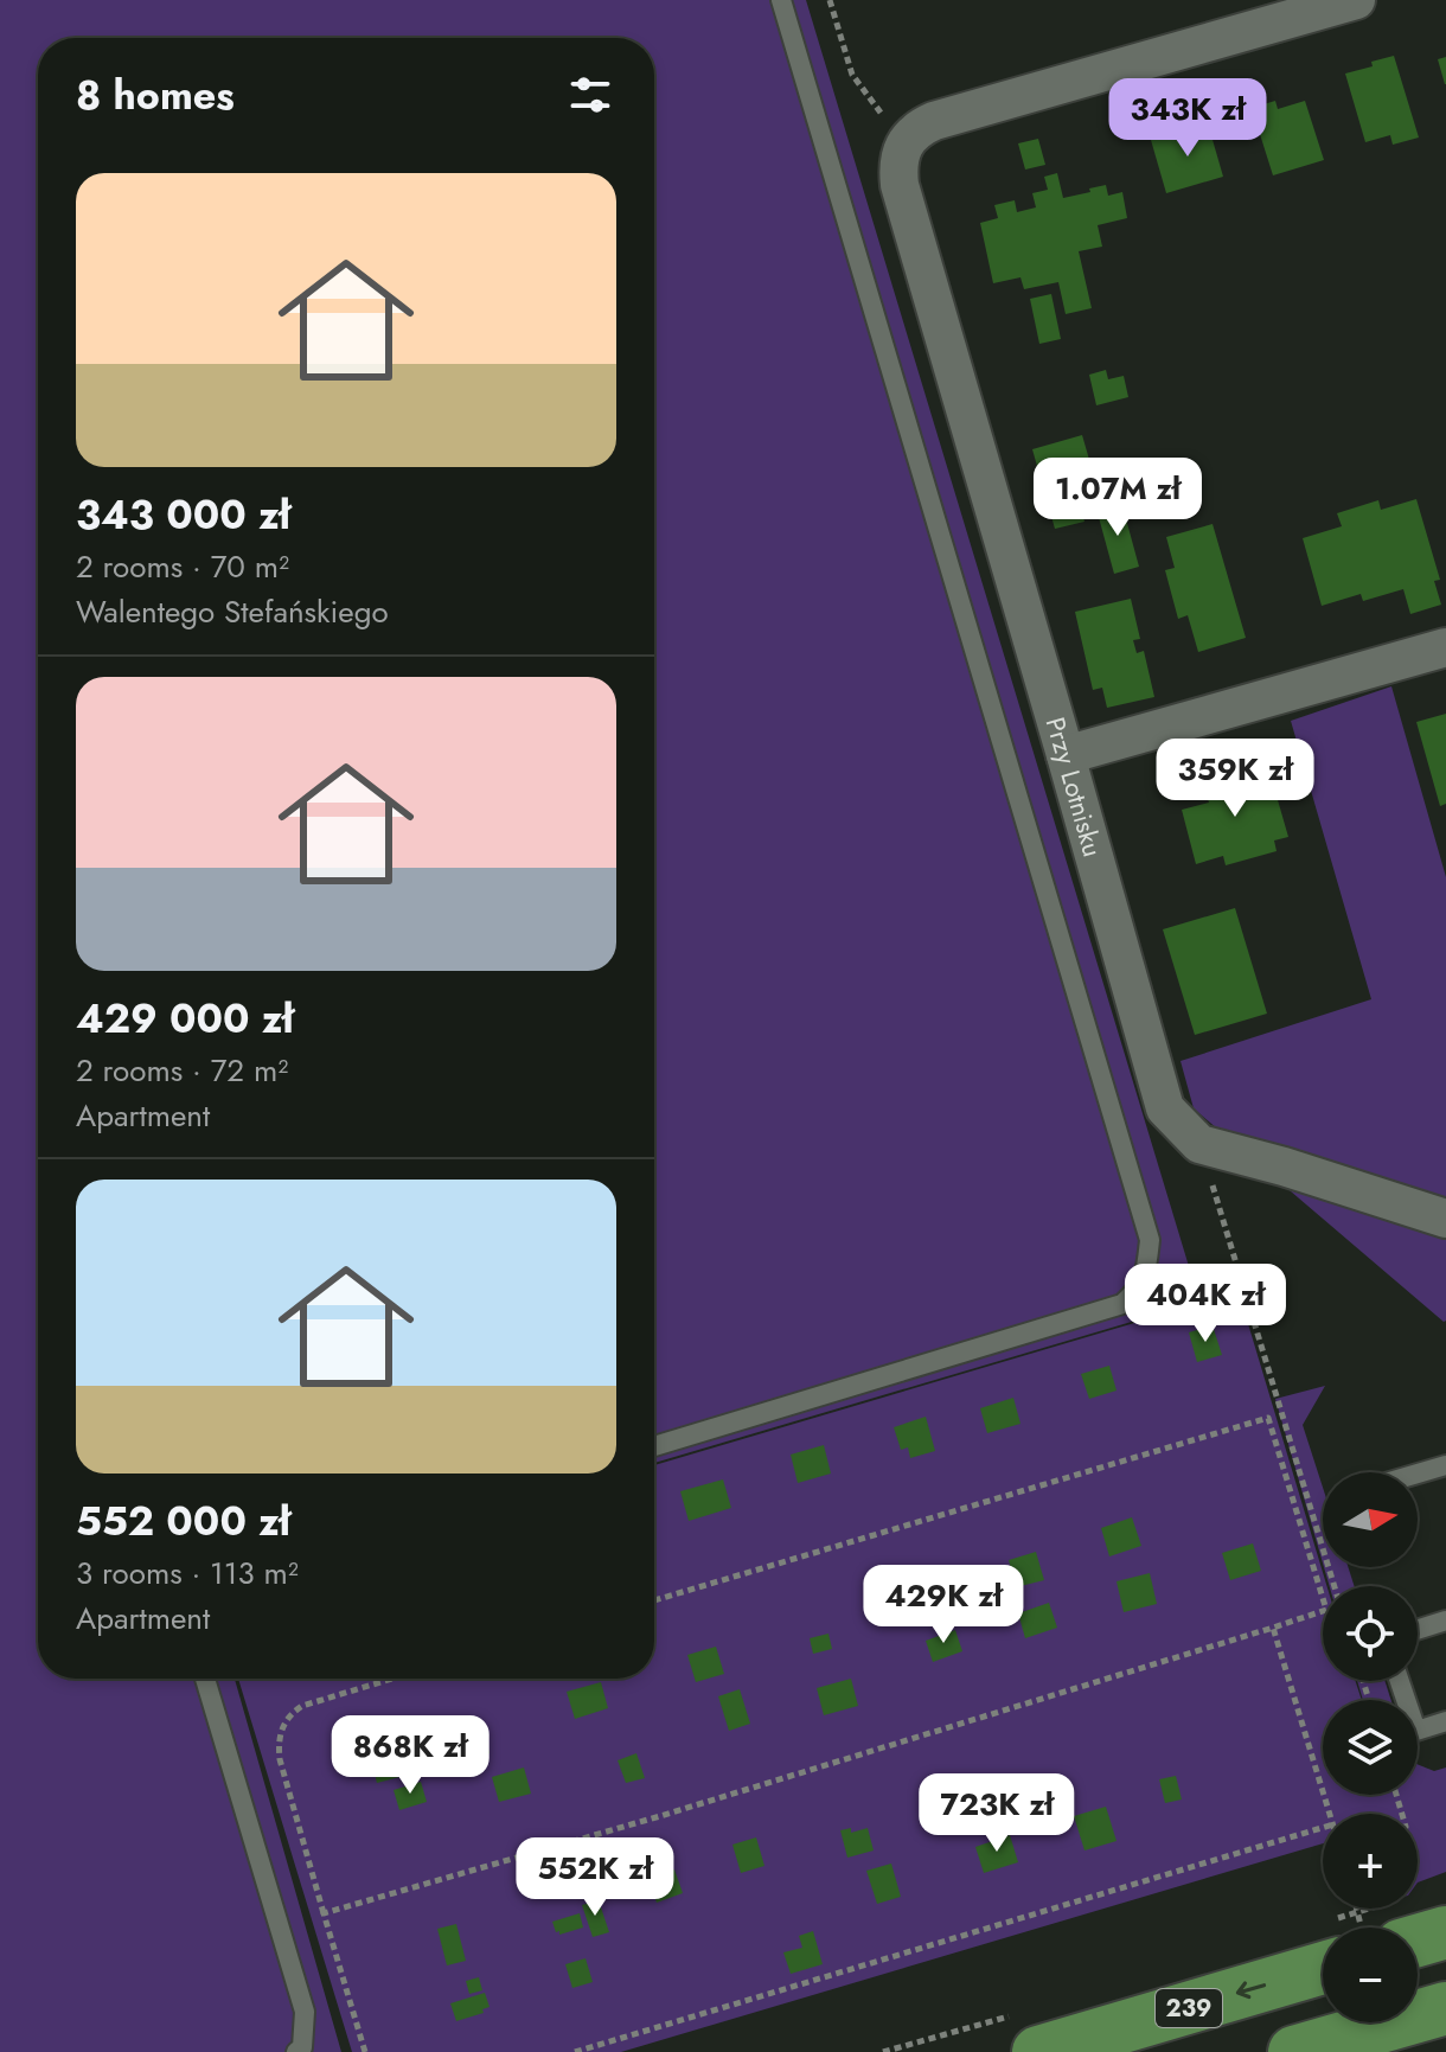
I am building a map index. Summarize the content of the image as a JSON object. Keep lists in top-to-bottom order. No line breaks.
{"streets":{"main road":["239"],"street":["Przy Lotnisku"]},"north":"right","page":{"heading":"8 homes","price":["343K zł","1.07M zł","359K zł","404K zł","429K zł","868K zł","723K zł","552K zł"],"list":[{"name":"343 000 zł","note":"2 rooms · 70 m² · Walentego Stefańskiego"},{"name":"429 000 zł","note":"2 rooms · 72 m² · Apartment"},{"name":"552 000 zł","note":"3 rooms · 113 m² · Apartment"}],"map_buttons":["+","−"]}}
